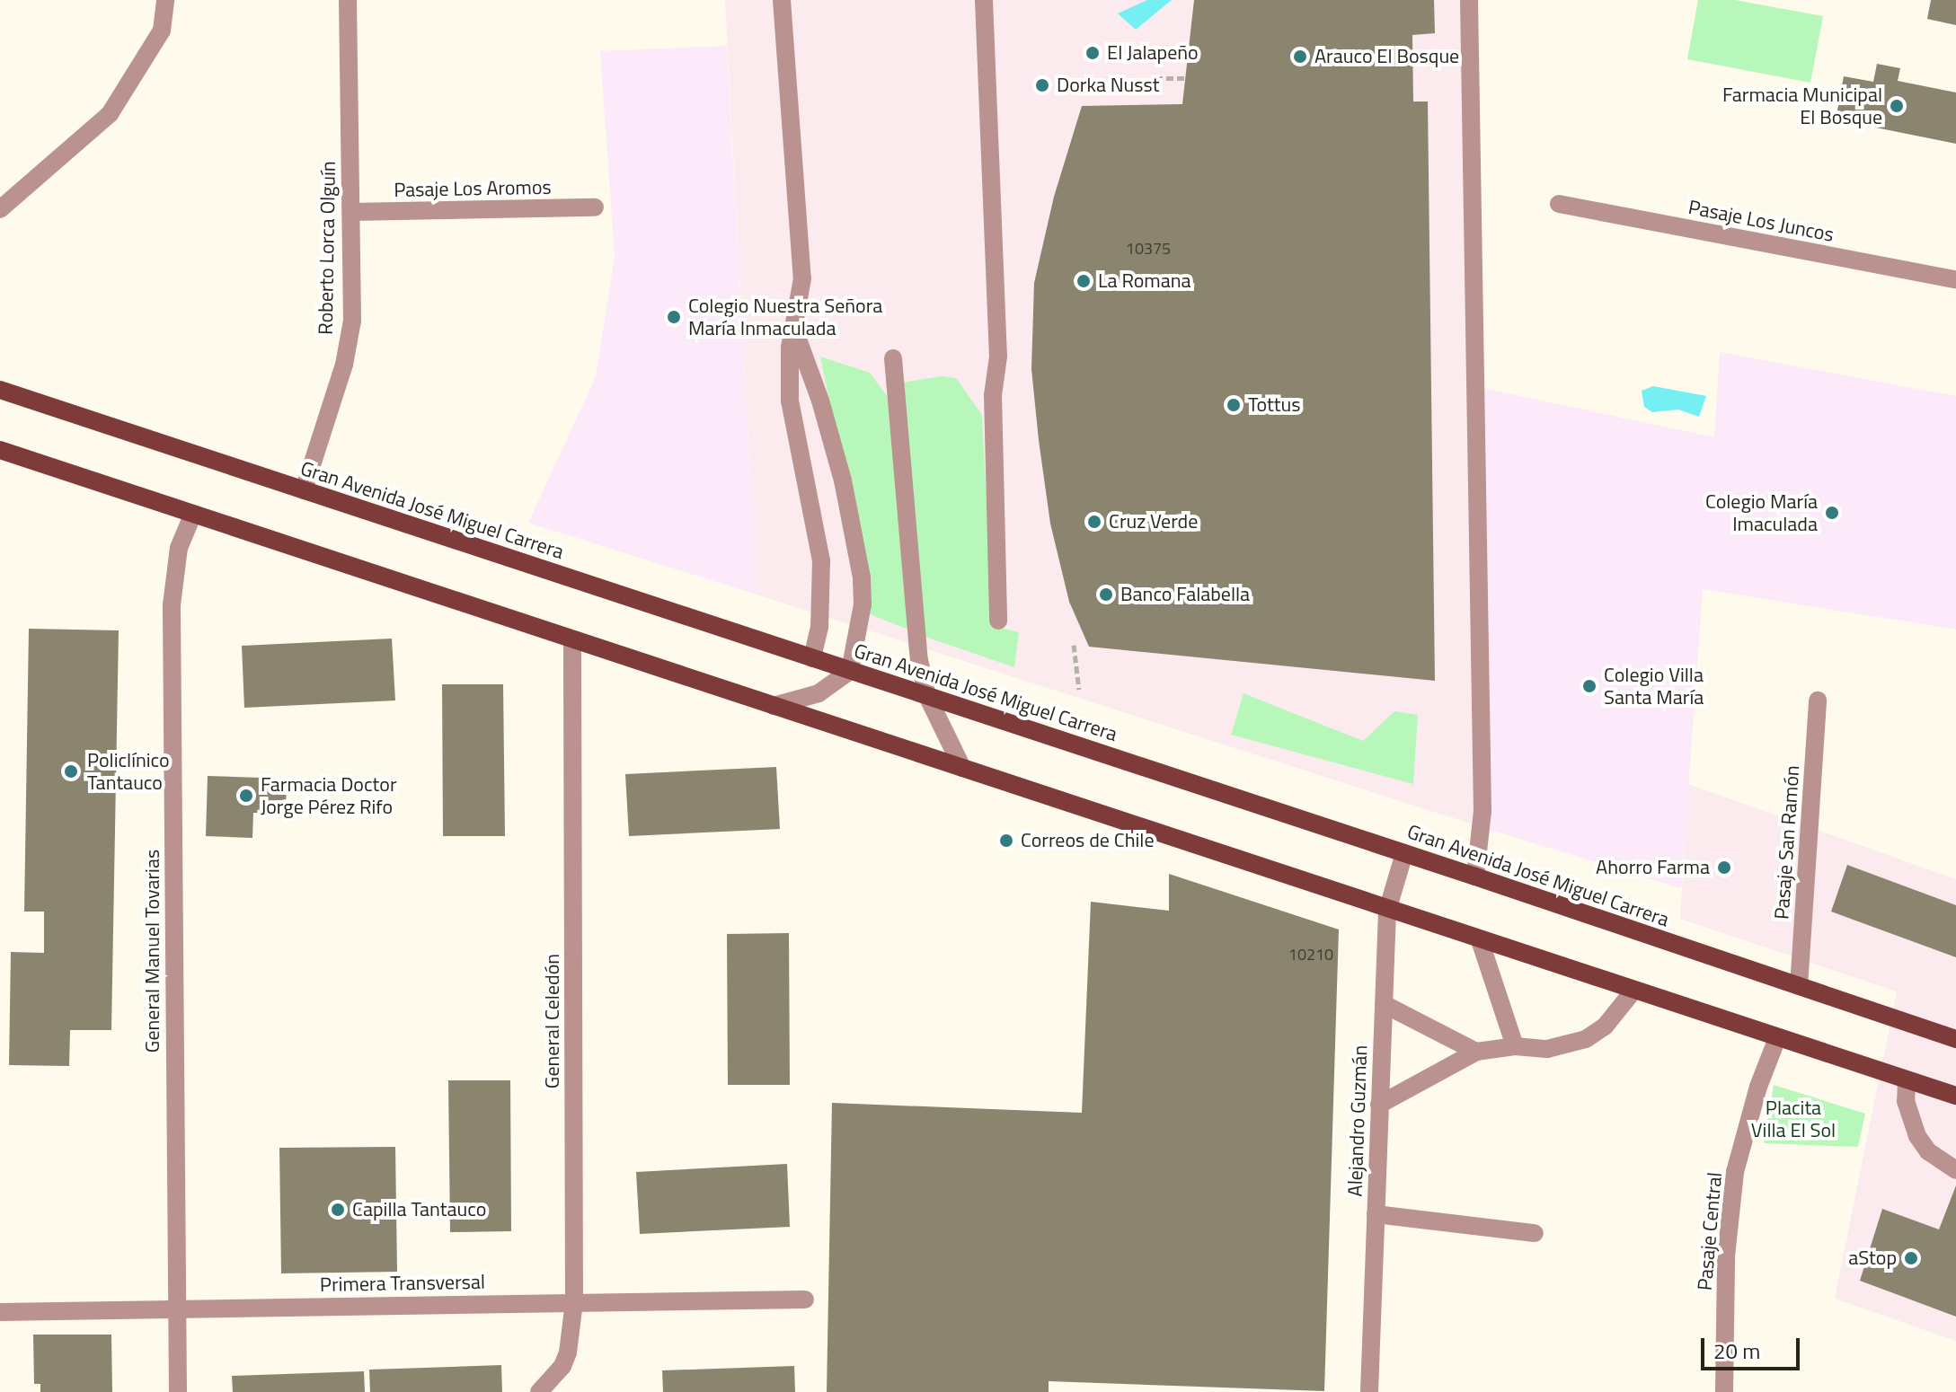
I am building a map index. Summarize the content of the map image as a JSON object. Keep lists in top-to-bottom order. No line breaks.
{"streets":{"main road":["Gran Avenida José Miguel Carrera"],"street":["Pasaje Los Aromos","Pasaje Los Juncos","Roberto Lorca Olguín","Pasaje San Ramón","General Manuel Tovarias","General Celedón","Alejandro Guzmán","Pasaje Central","Primera Transversal"]},"crossings":[["Pasaje Los Aromos","Roberto Lorca Olguín"],["Roberto Lorca Olguín","Gran Avenida José Miguel Carrera"],["Gran Avenida José Miguel Carrera","Pasaje San Ramón"],["Gran Avenida José Miguel Carrera","Alejandro Guzmán"],["General Manuel Tovarias","Primera Transversal"],["General Celedón","Primera Transversal"]],"parks":["Placita Villa El Sol"],"places":["El Jalapeño","Arauco El Bosque","Dorka Nusst","Farmacia Municipal El Bosque","La Romana","Colegio Nuestra Señora María Inmaculada","Tottus","Colegio María Imaculada","Cruz Verde","Banco Falabella","Colegio Villa Santa María","Policlínico Tantauco","Farmacia Doctor Jorge Pérez Rifo","Correos de Chile","Ahorro Farma","Capilla Tantauco","aStop"],"house_numbers":["10375","10210"],"scale_bar":"20 m"}
